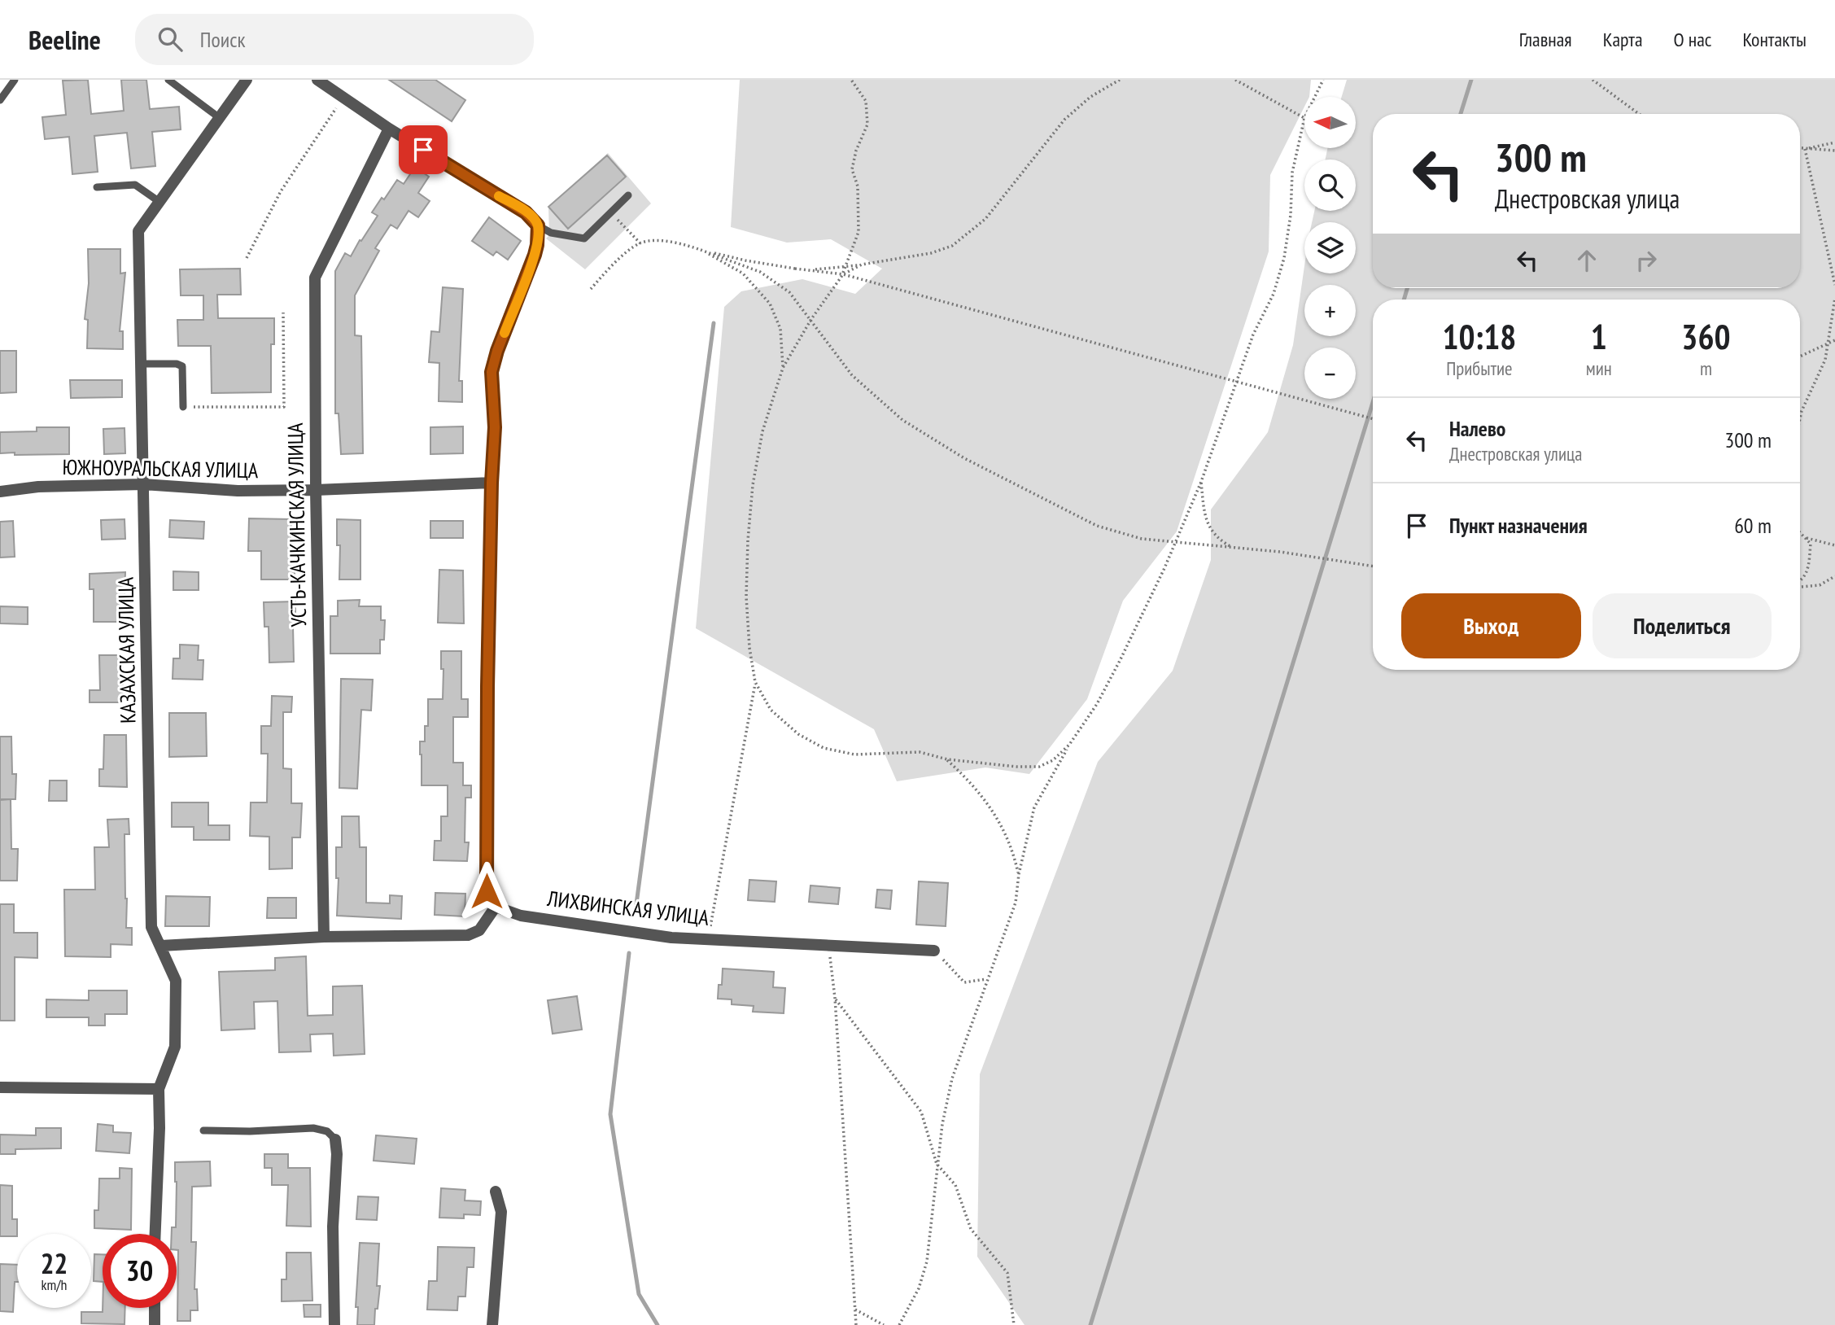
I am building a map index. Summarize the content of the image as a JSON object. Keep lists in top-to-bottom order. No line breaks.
{"streets":{"street":["ЮЖНОУРАЛЬСКАЯ УЛИЦА","УСТЬ-КАЧКИНСКАЯ УЛИЦА","КАЗАХСКАЯ УЛИЦА","ЛИХВИНСКАЯ УЛИЦА"]},"crossings":[["ЮЖНОУРАЛЬСКАЯ УЛИЦА","УСТЬ-КАЧКИНСКАЯ УЛИЦА"],["ЮЖНОУРАЛЬСКАЯ УЛИЦА","КАЗАХСКАЯ УЛИЦА"]],"north":"left","page":{"header":"Beeline","search":"Поиск","nav":["Главная","Карта","О нас","Контакты"],"map_buttons":["+","−"],"turn":["300 m","Днестровская улица"],"eta":["10:18","Прибытие","1","мин","360","m"],"list":[{"name":"Налево","note":"Днестровская улица","value":"300 m"},{"name":"Пункт назначения","value":"60 m"}],"buttons":["Выход","Поделиться"],"speed":"22 km/h","limit":"30"}}
